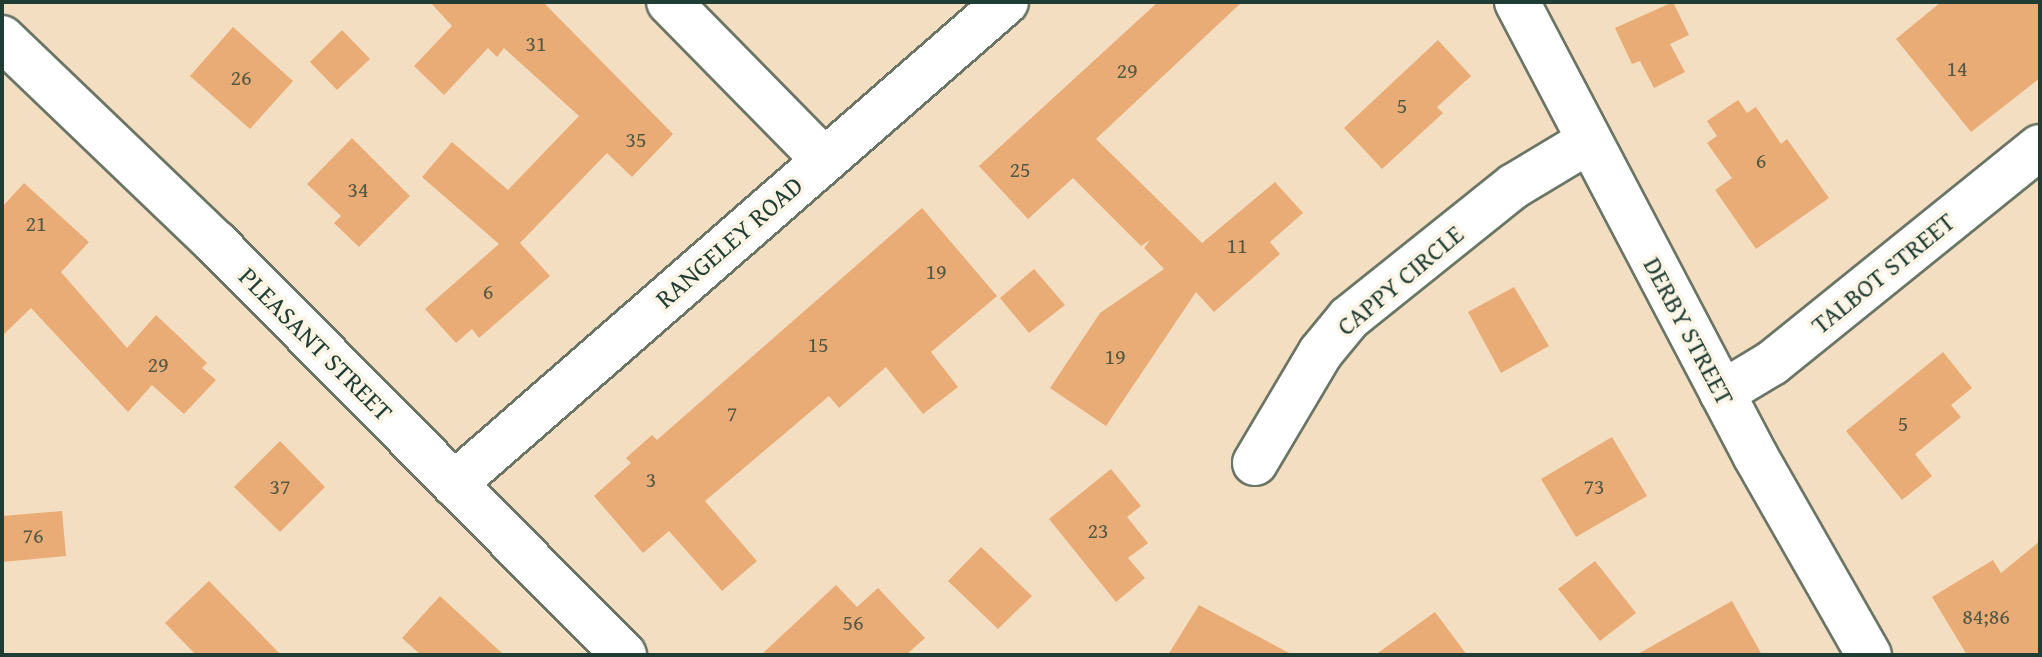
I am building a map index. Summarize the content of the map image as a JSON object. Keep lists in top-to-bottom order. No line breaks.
{"streets":{"street":["RANGELEY ROAD","TALBOT STREET","CAPPY CIRCLE","DERBY STREET","PLEASANT STREET"]},"crossings":[["RANGELEY ROAD","PLEASANT STREET"],["TALBOT STREET","DERBY STREET"],["CAPPY CIRCLE","DERBY STREET"]],"house_numbers":["31","14","29","26","5","35","6","25","34","21","11","19","6","15","19","29","7","5","3","37","73","23","76","84;86","56"]}
